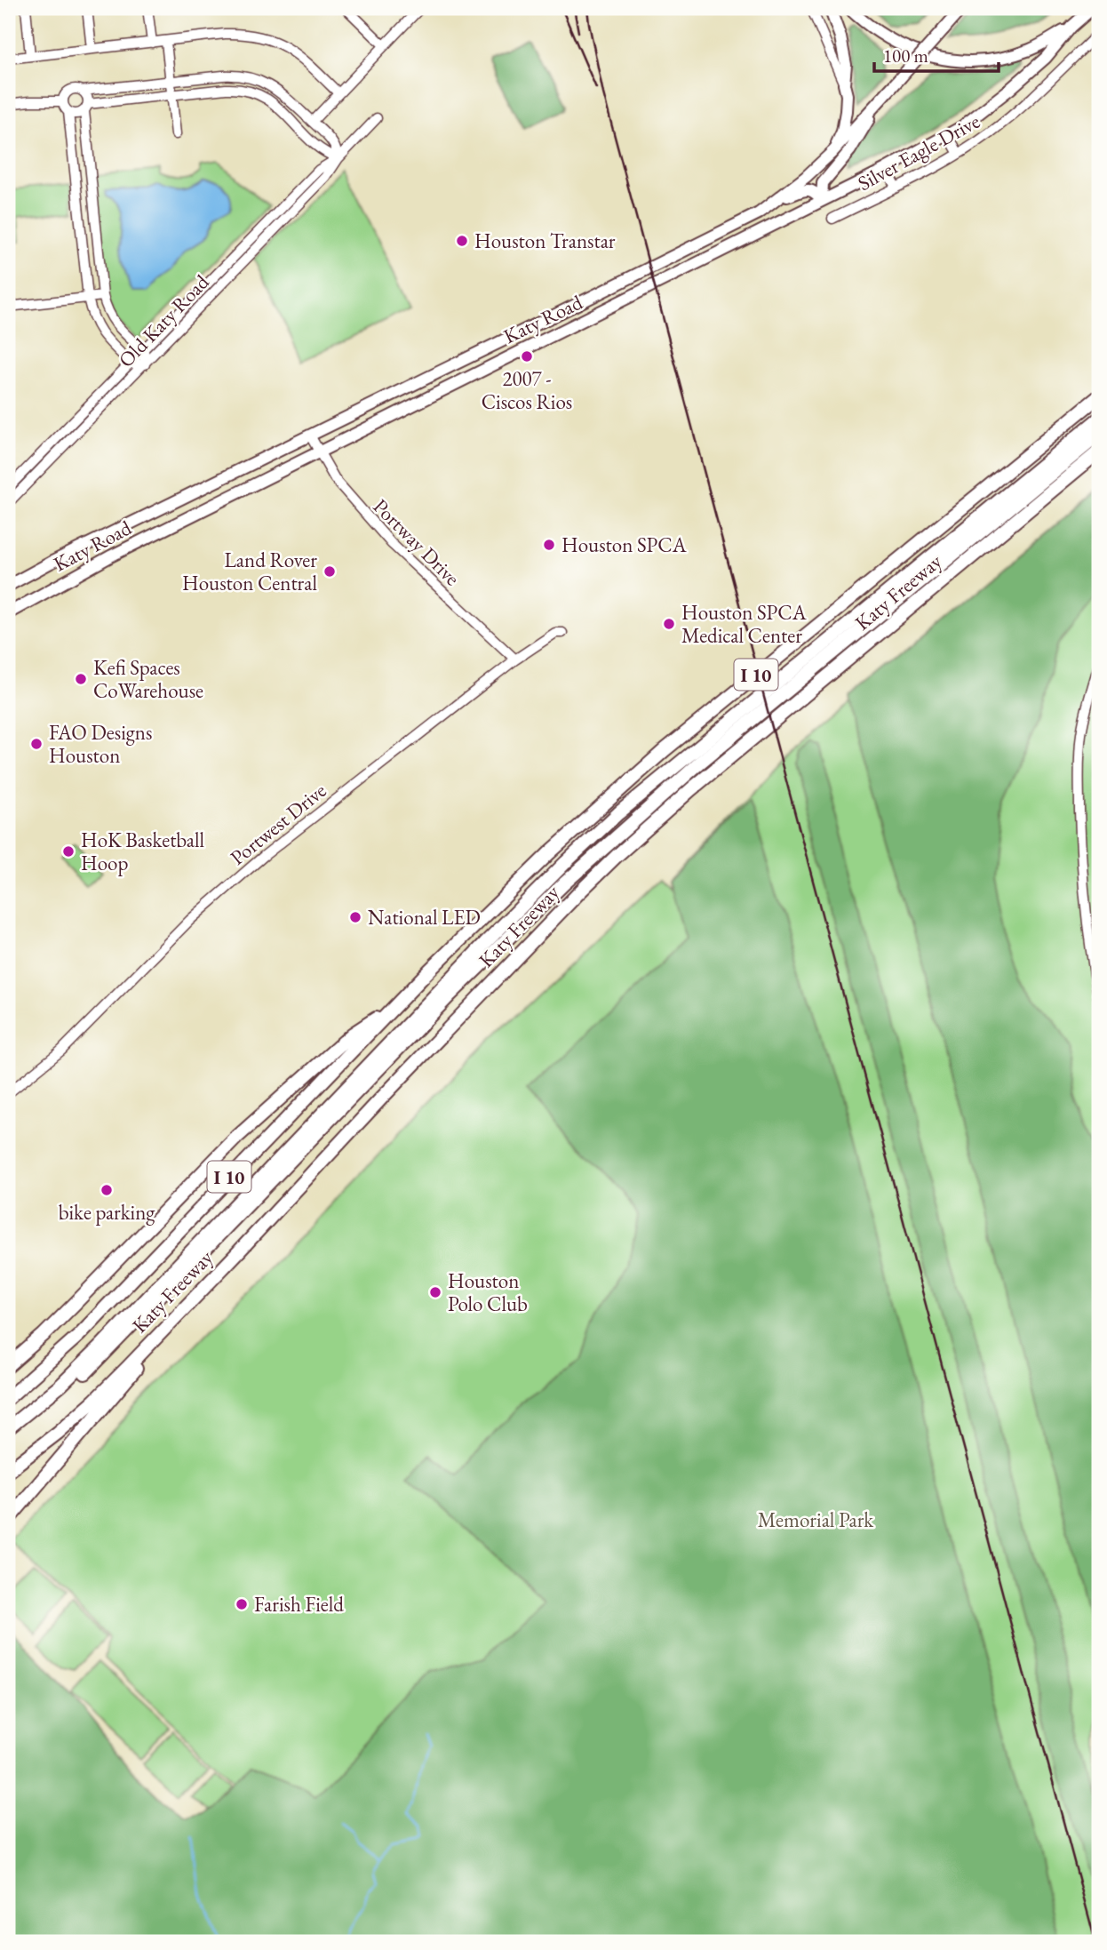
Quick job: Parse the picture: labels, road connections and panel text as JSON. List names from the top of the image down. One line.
{"streets":{"highway":["Katy Freeway","I 10"],"main road":["Katy Road"],"street":["Silver Eagle Drive","Old Katy Road","Portway Drive","Portwest Drive"]},"crossings":[["Katy Road","Portway Drive"],["Portway Drive","Portwest Drive"]],"parks":["Memorial Park"],"places":["Houston Transtar","2007 - Ciscos Rios","Houston SPCA","Land Rover Houston Central","Houston SPCA Medical Center","Kefi Spaces CoWarehouse","FAO Designs Houston","HoK Basketball Hoop","National LED","bike parking","Houston Polo Club","Farish Field"],"scale_bar":"100 m"}
